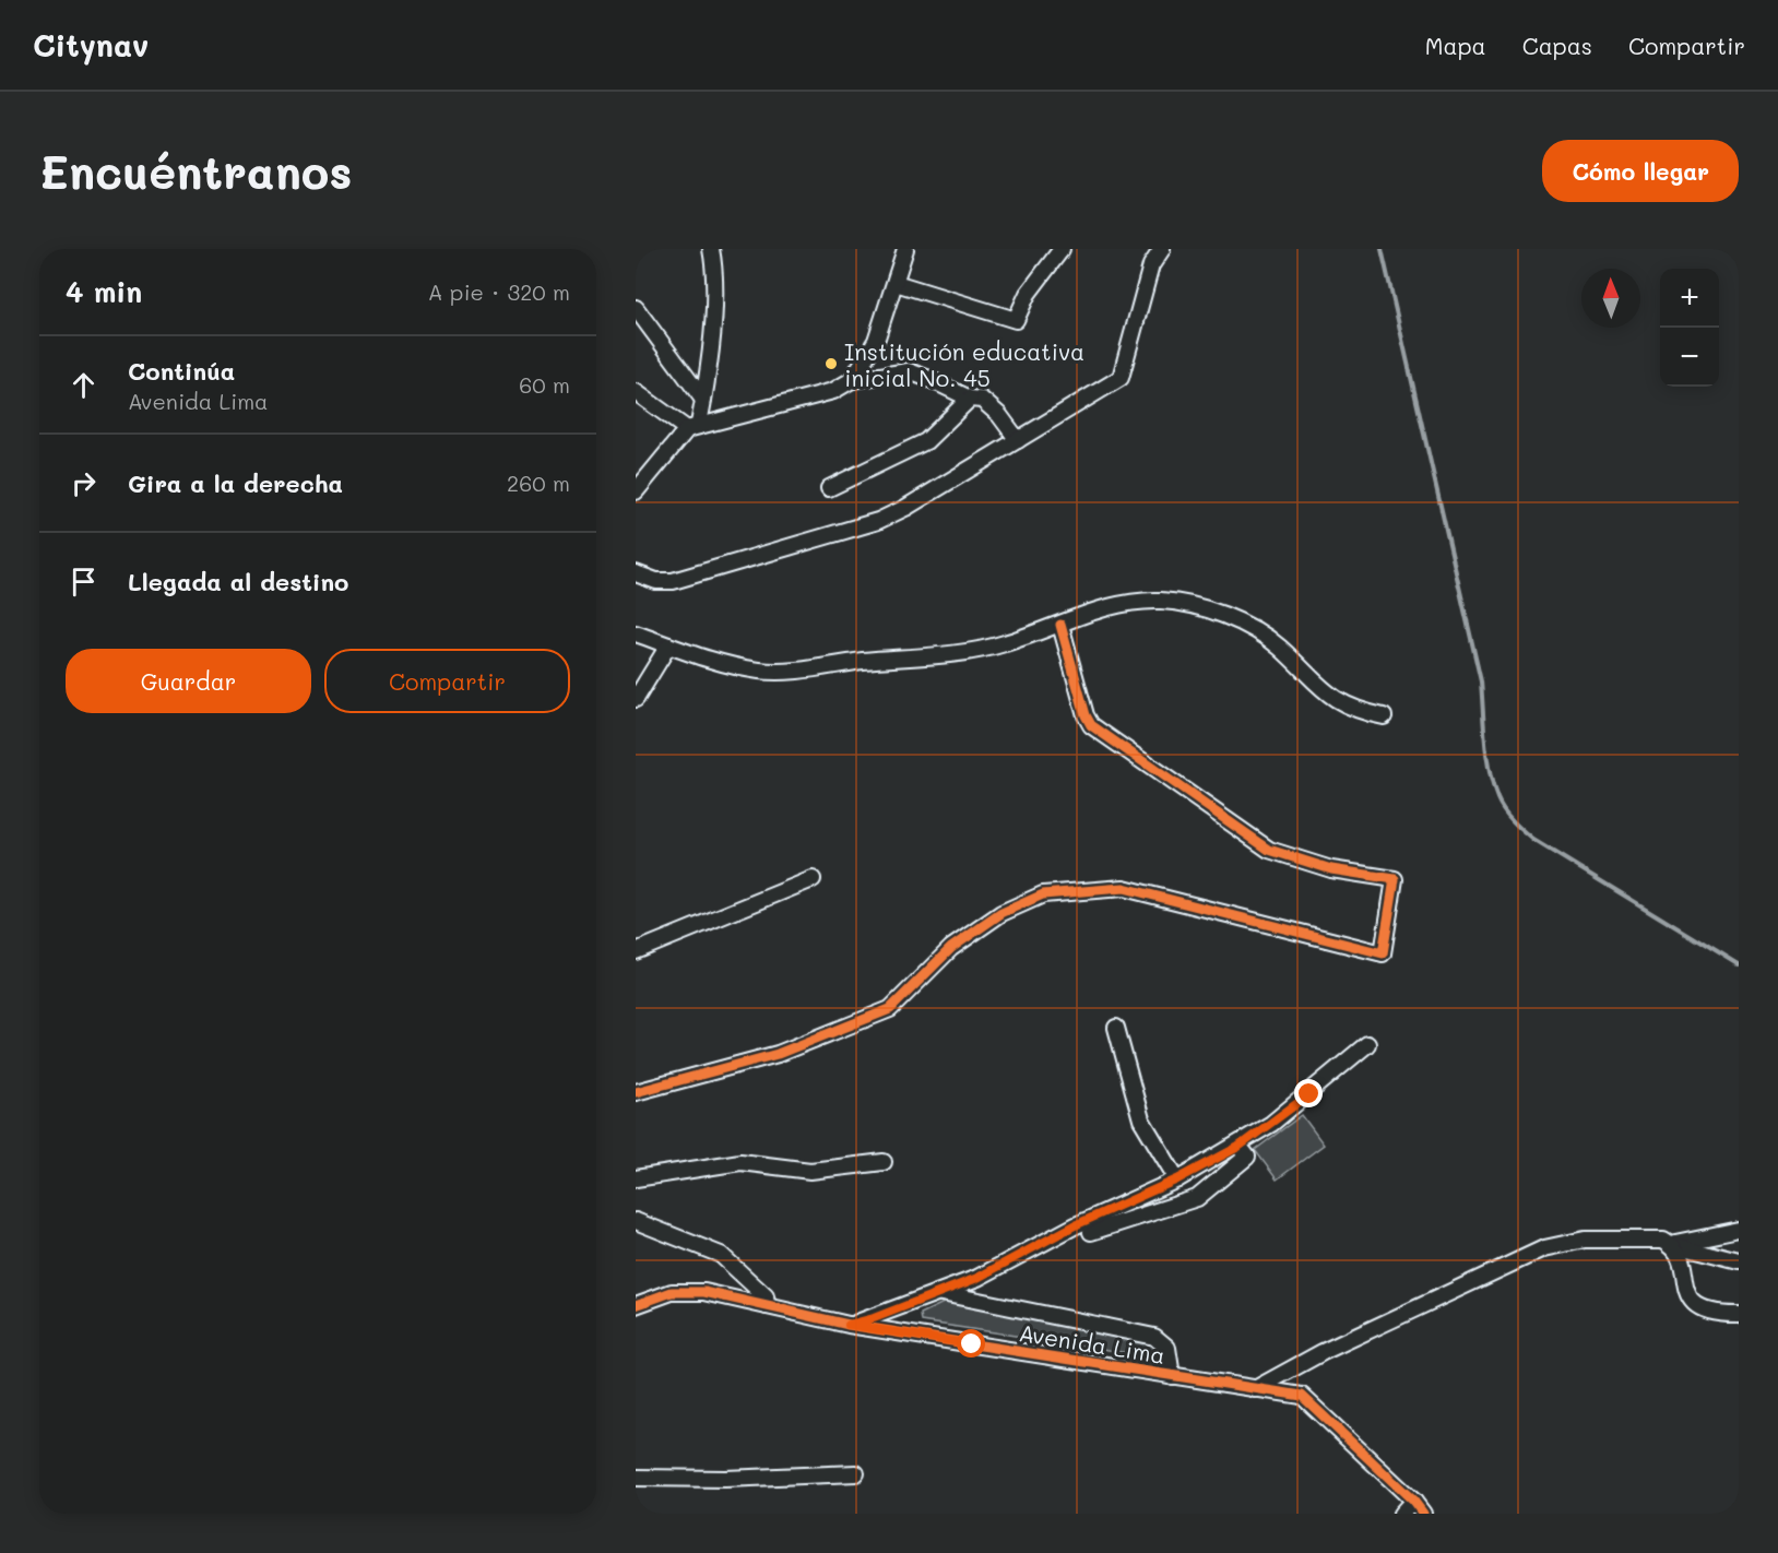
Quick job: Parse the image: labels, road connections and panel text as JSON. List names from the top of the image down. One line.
{"streets":{"street":["Avenida Lima"]},"places":["Institución educativa inicial No. 45"],"north":"top","page":{"header":"Citynav","nav":["Mapa","Capas","Compartir"],"buttons":["Cómo llegar",["Guardar","Compartir"]],"title":"Encuéntranos","heading":["4 min","A pie · 320 m"],"map_buttons":["+","−"],"list":[["Continúa","Avenida Lima","60 m"],["Gira a la derecha","260 m"],"Llegada al destino"]}}
